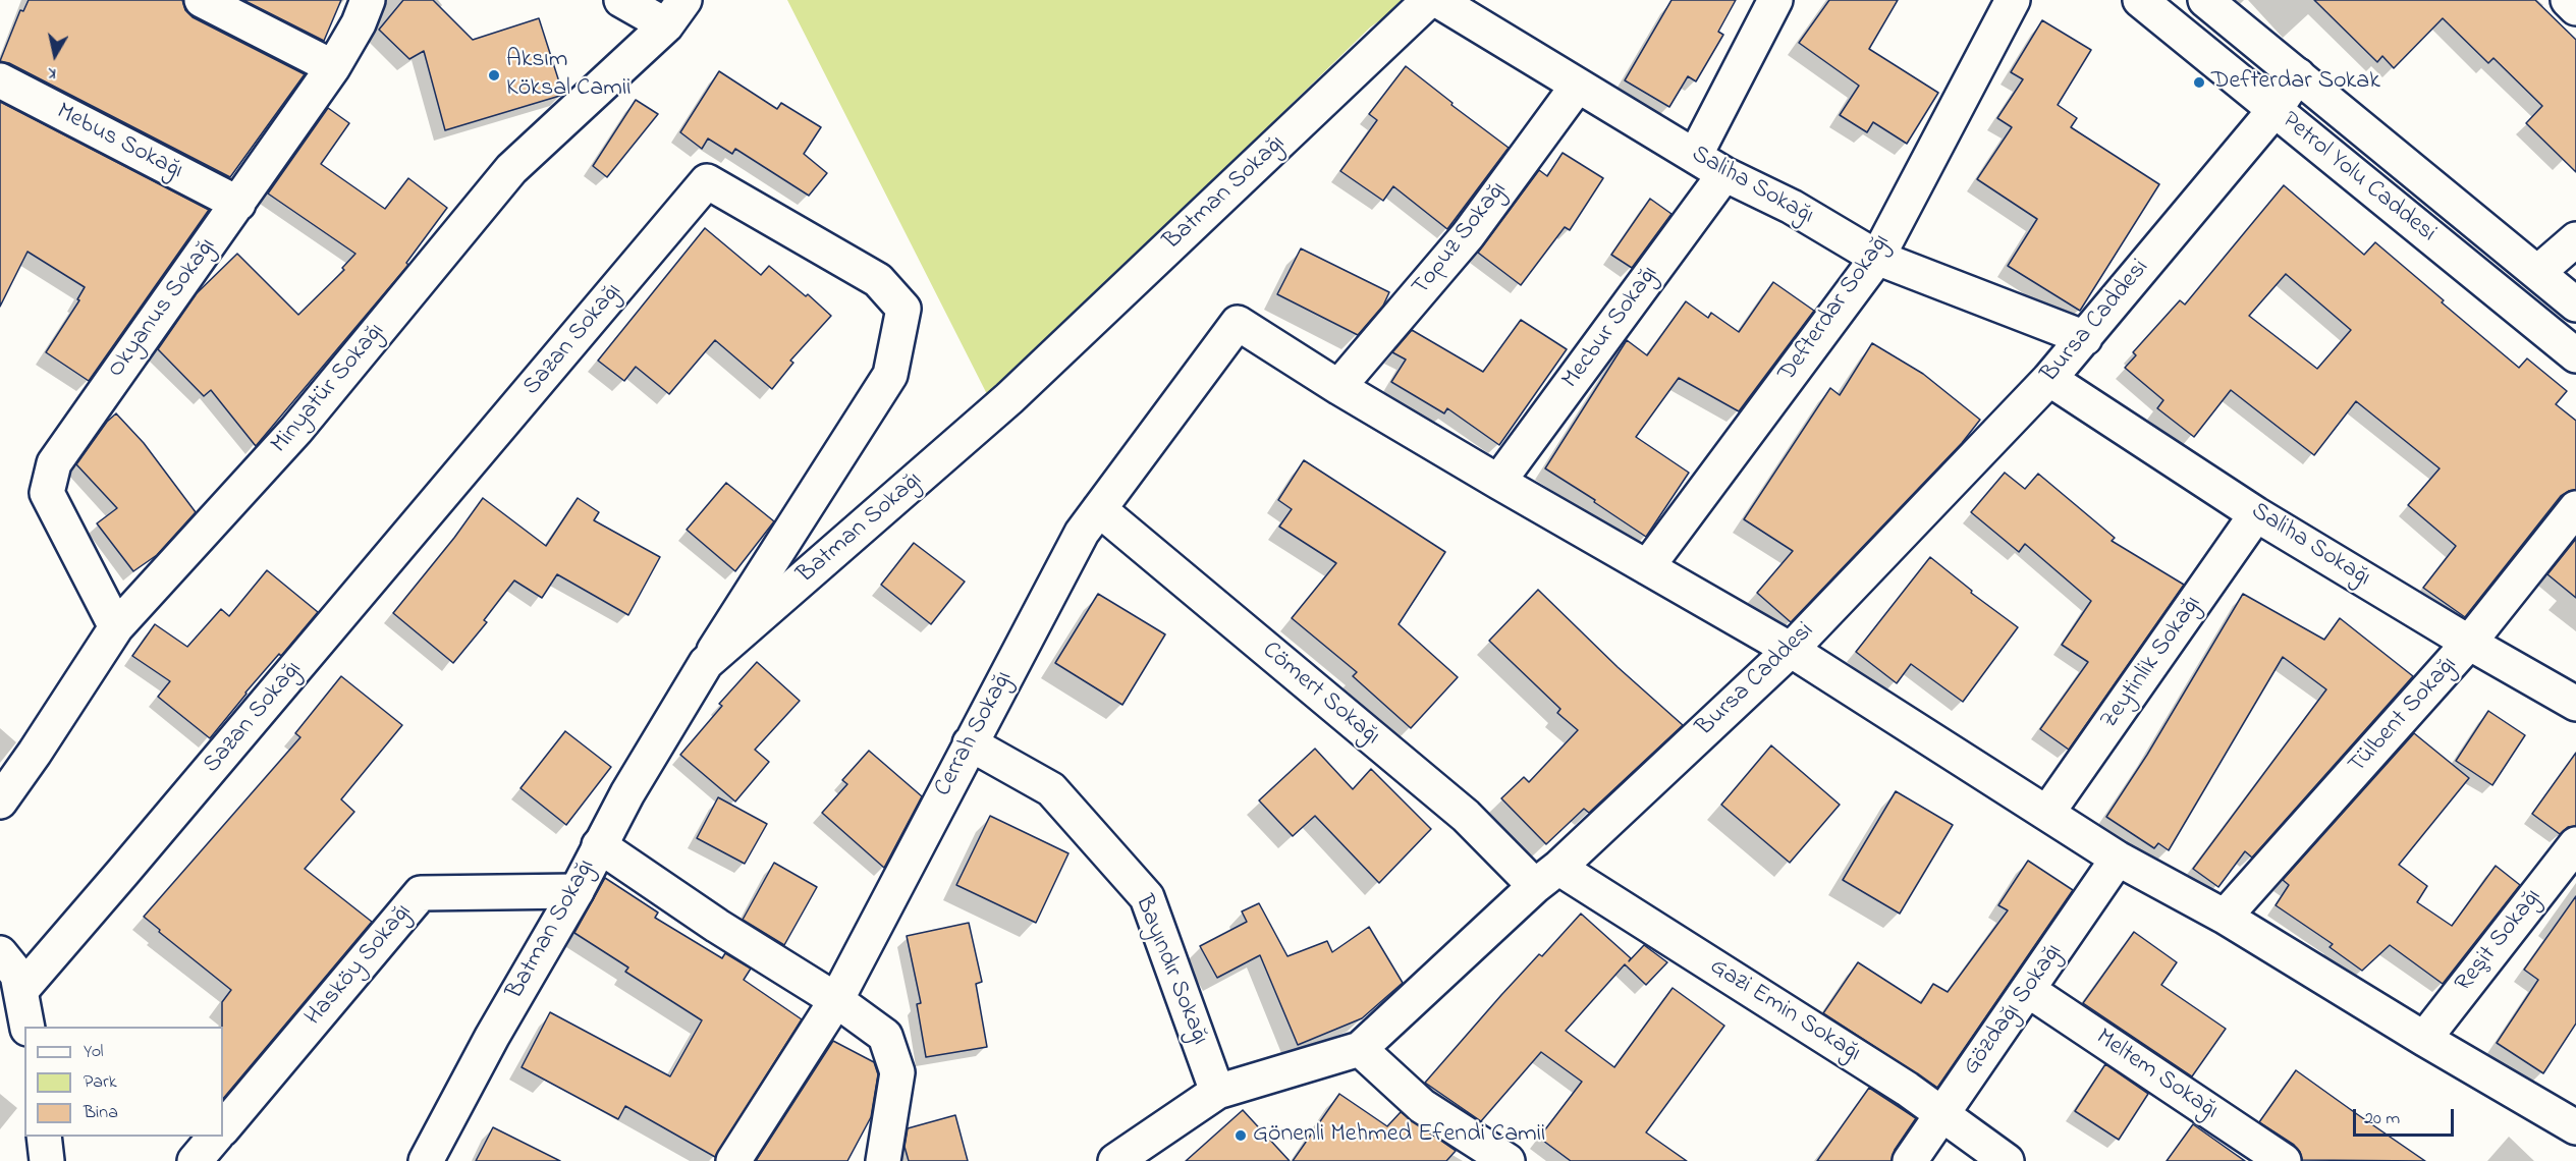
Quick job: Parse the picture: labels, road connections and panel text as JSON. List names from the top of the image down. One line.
{"streets":{"street":["Mebus Sokağı","Petrol Yolu Caddesi","Saliha Sokağı","Batman Sokağı","Topuz Sokağı","Okyanus Sokağı","Defterdar Sokağı","Bursa Caddesi","Mecbur Sokağı","Sazan Sokağı","Minyatür Sokağı","Zeytinlik Sokağı","Cömert Sokağı","Tülbent Sokağı","Cerrah Sokağı","Reşit Sokağı","Hasköy Sokağı","Bayındır Sokağı","Gözdağı Sokağı","Gazi Emin Sokağı","Meltem Sokağı"]},"crossings":[["Mebus Sokağı","Okyanus Sokağı"],["Petrol Yolu Caddesi","Bursa Caddesi"],["Saliha Sokağı","Topuz Sokağı"],["Saliha Sokağı","Defterdar Sokağı"],["Saliha Sokağı","Bursa Caddesi"],["Saliha Sokağı","Mecbur Sokağı"],["Saliha Sokağı","Zeytinlik Sokağı"],["Saliha Sokağı","Tülbent Sokağı"],["Batman Sokağı","Sazan Sokağı"],["Batman Sokağı","Hasköy Sokağı"],["Topuz Sokağı","Cerrah Sokağı"],["Okyanus Sokağı","Minyatür Sokağı"],["Bursa Caddesi","Cömert Sokağı"],["Bursa Caddesi","Bayındır Sokağı"],["Bursa Caddesi","Gazi Emin Sokağı"],["Cömert Sokağı","Cerrah Sokağı"],["Cömert Sokağı","Gazi Emin Sokağı"],["Cerrah Sokağı","Bayındır Sokağı"],["Gözdağı Sokağı","Gazi Emin Sokağı"],["Gözdağı Sokağı","Meltem Sokağı"]],"places":["Aksım Köksal Camii","Defterdar Sokak","Gönenli Mehmed Efendi Camii"],"legend":["Yol","Park","Bina"],"scale_bar":"20 m","north":"bottom"}
